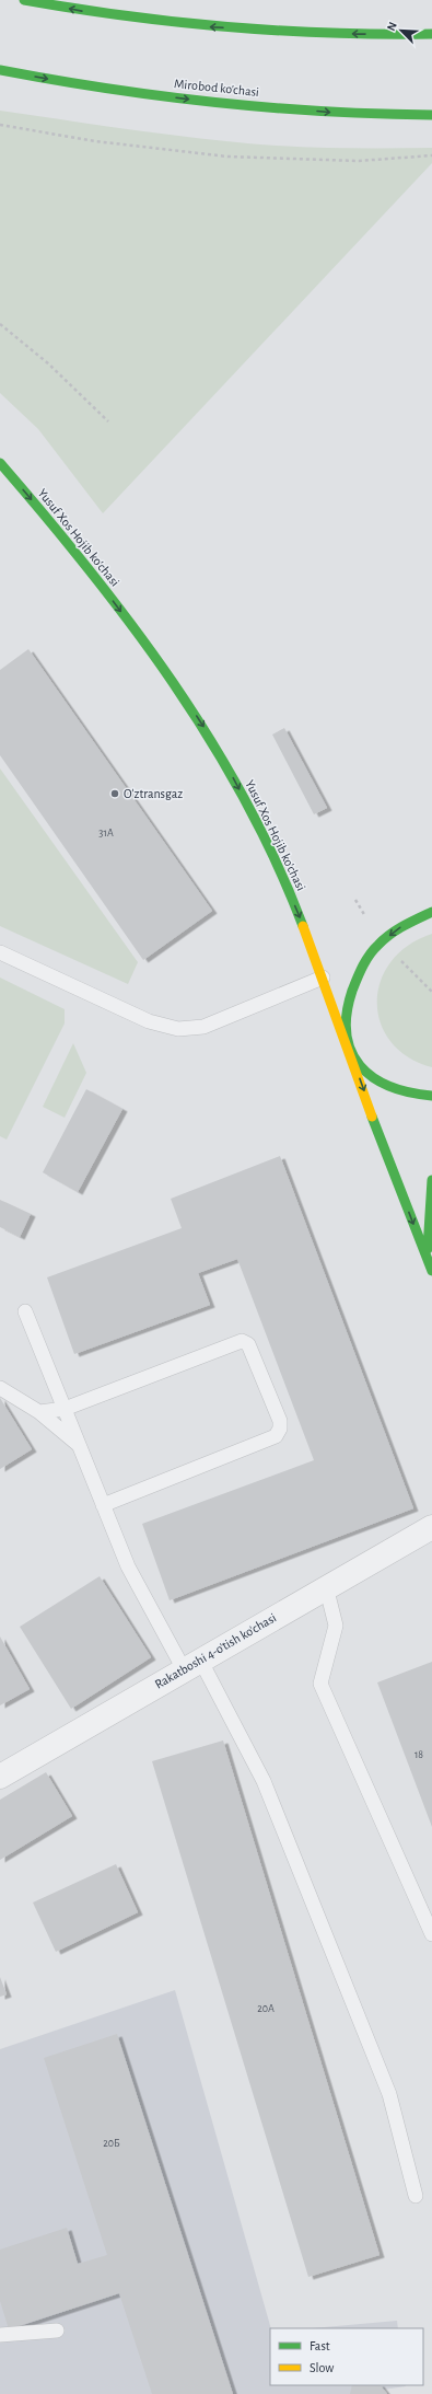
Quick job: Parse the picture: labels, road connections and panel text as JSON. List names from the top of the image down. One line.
{"streets":{"main road":["Mirobod ko'chasi","Yusuf Xos Hojib ko'chasi"],"street":["Rakatboshi 4-o'tish ko'chasi"]},"one_way":["Yusuf Xos Hojib ko'chasi"],"places":["O'ztransgaz"],"house_numbers":["31A","18","20А","20Б"],"legend":["Fast","Slow"],"north":"top left"}
